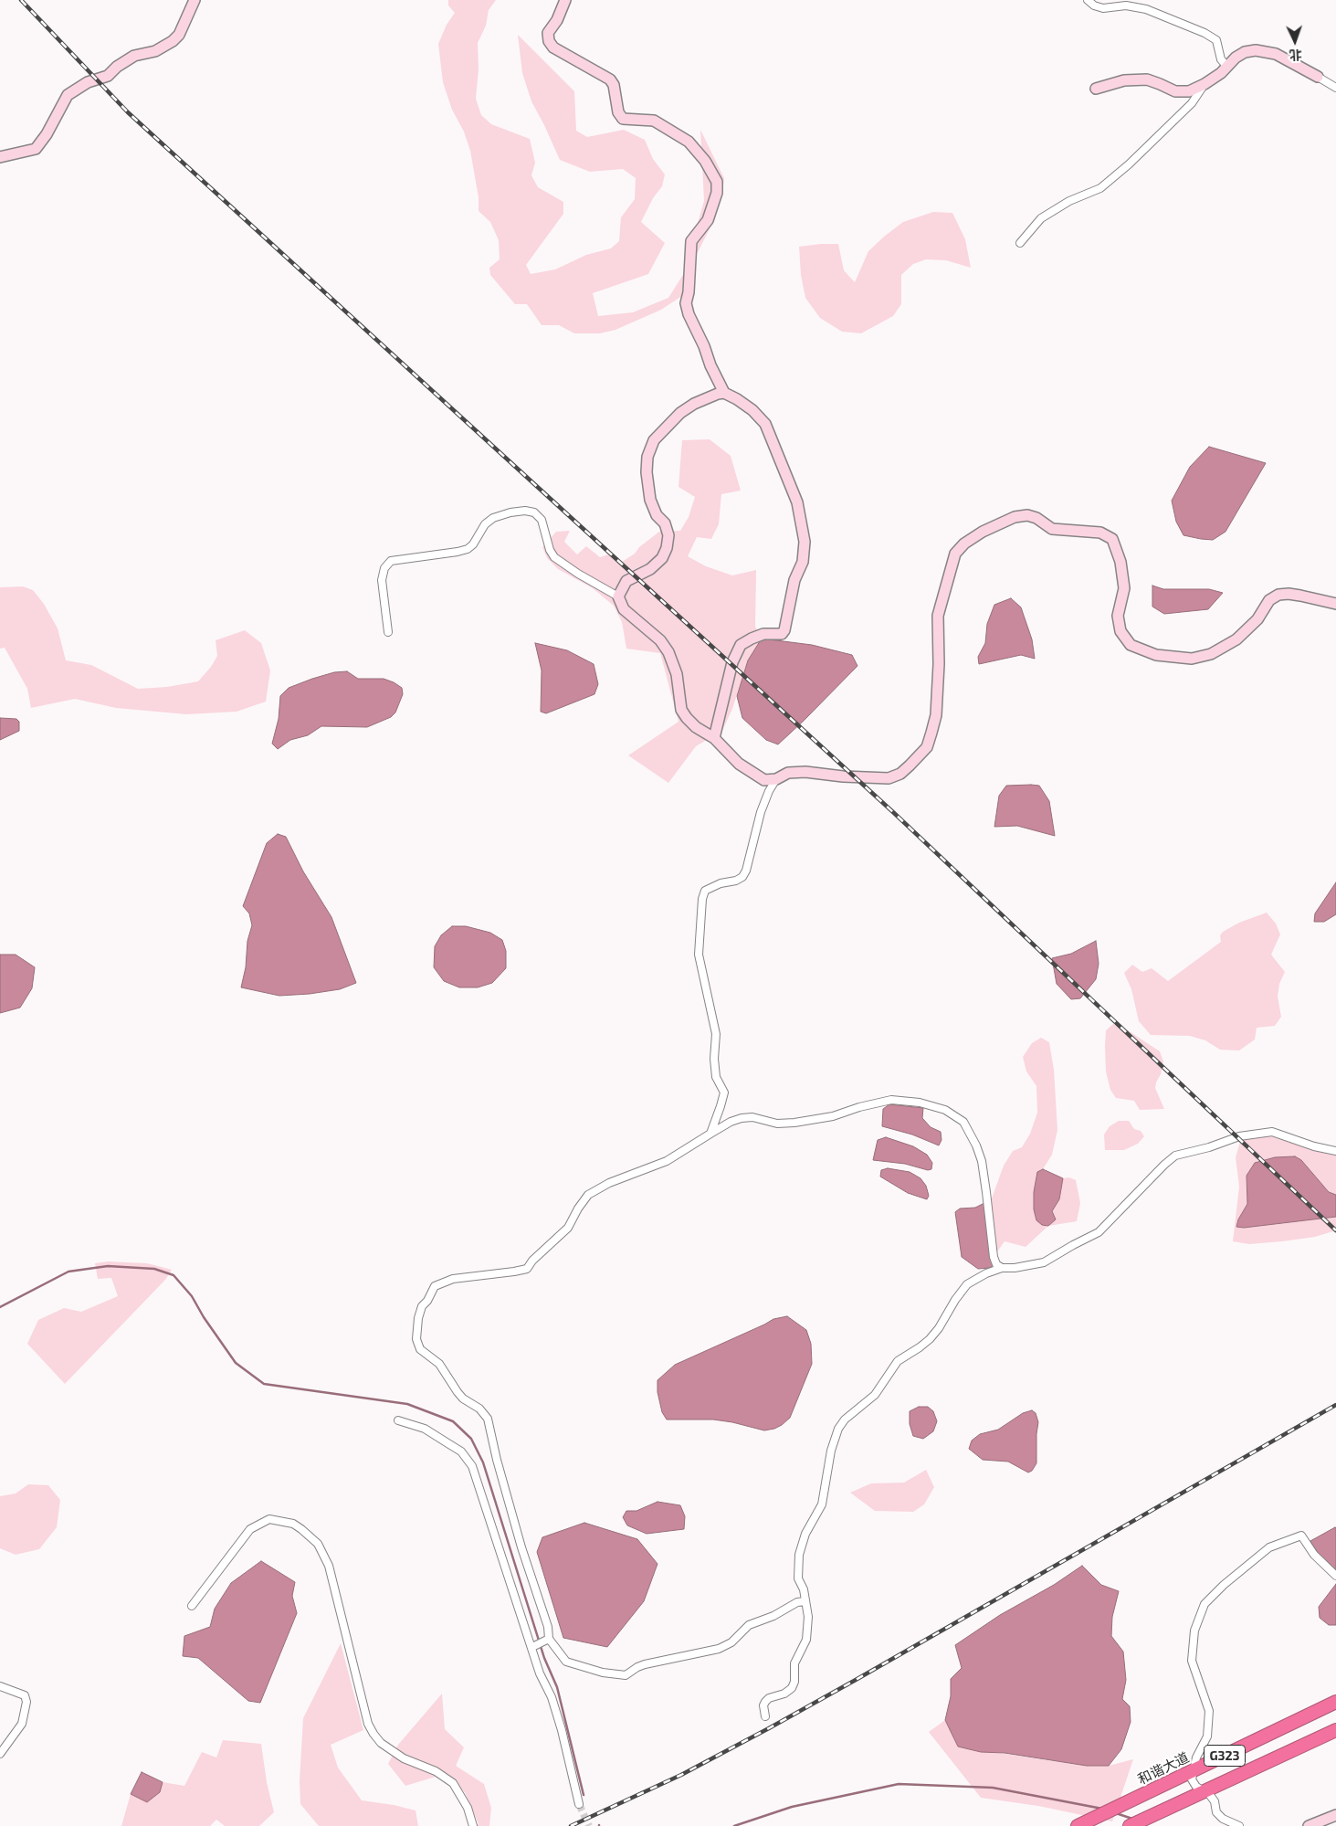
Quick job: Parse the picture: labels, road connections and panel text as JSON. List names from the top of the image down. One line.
{"streets":{"highway":["G323","和谐大道"]},"north":"bottom"}
